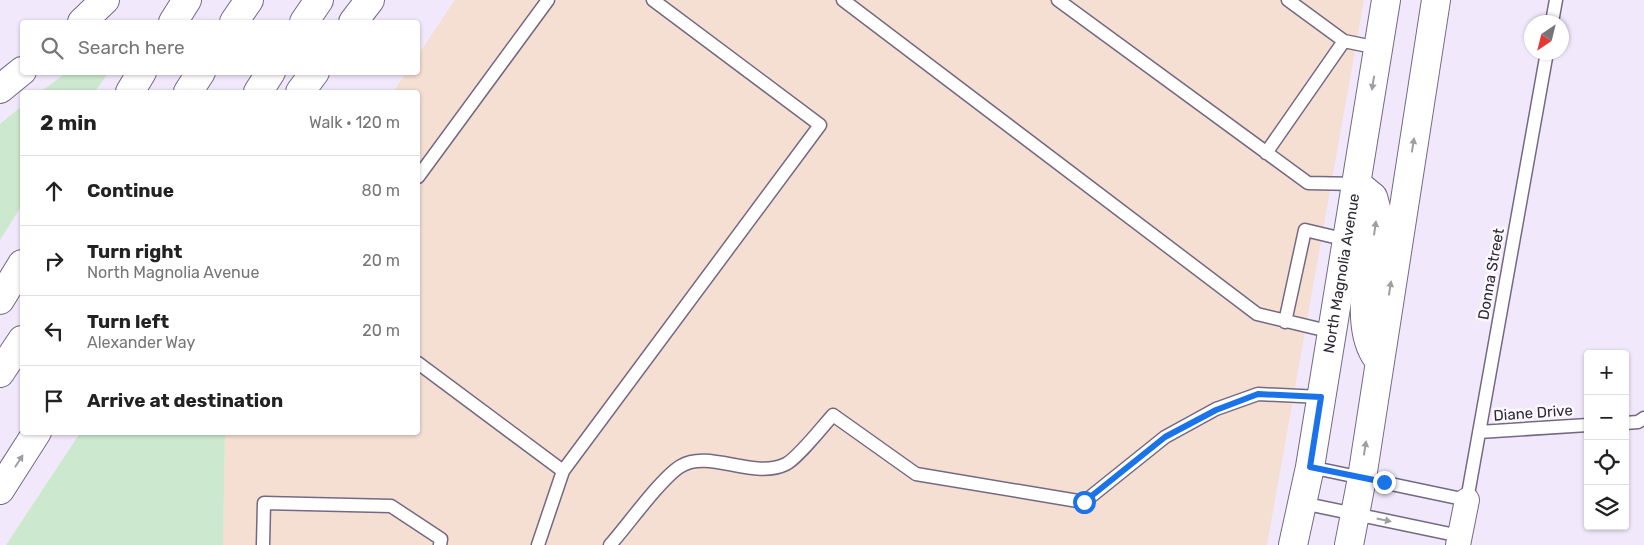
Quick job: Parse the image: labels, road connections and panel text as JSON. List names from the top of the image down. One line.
{"streets":{"main road":["North Magnolia Avenue"],"lane":["Donna Street","Diane Drive"]},"crossings":[["Donna Street","Diane Drive"]],"north":"bottom left","page":{"search":"Search here","heading":["2 min","Walk · 120 m"],"list":[["Continue","80 m"],["Turn right","North Magnolia Avenue","20 m"],["Turn left","Alexander Way","20 m"],"Arrive at destination"],"map_buttons":["+","−"]}}
